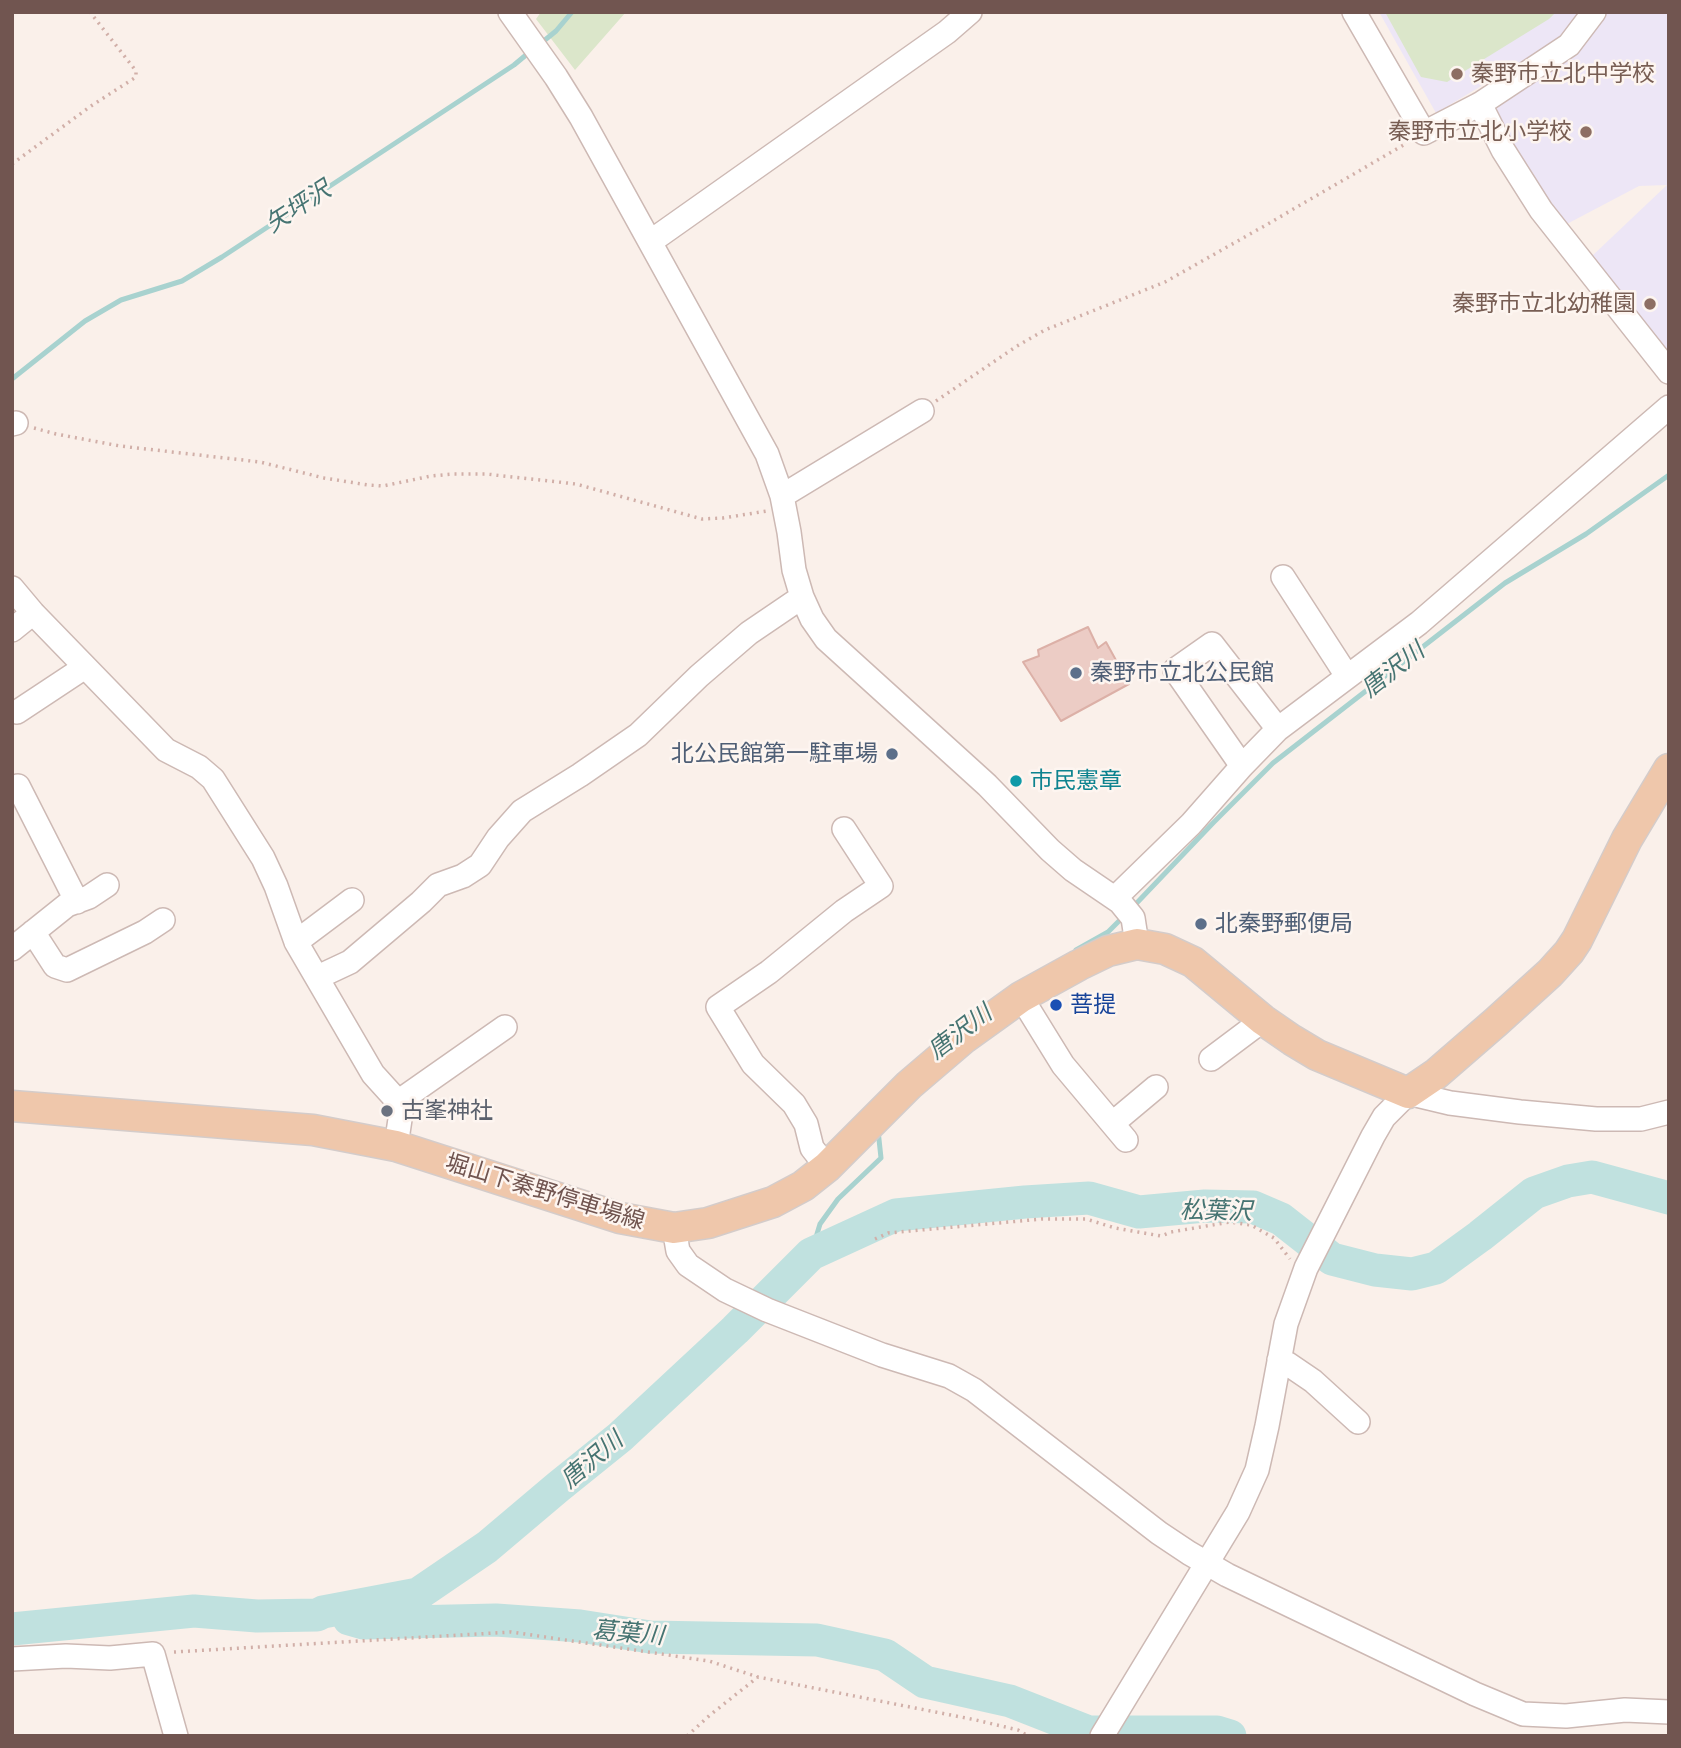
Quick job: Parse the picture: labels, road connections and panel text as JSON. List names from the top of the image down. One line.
{"streets":{"main road":["堀山下秦野停車場線"]},"water":["矢坪沢","唐沢川","松葉沢","葛葉川"],"places":["秦野市立北中学校","秦野市立北小学校","秦野市立北幼稚園","秦野市立北公民館","北公民館第一駐車場","市民憲章","北秦野郵便局","菩提","古峯神社"]}
